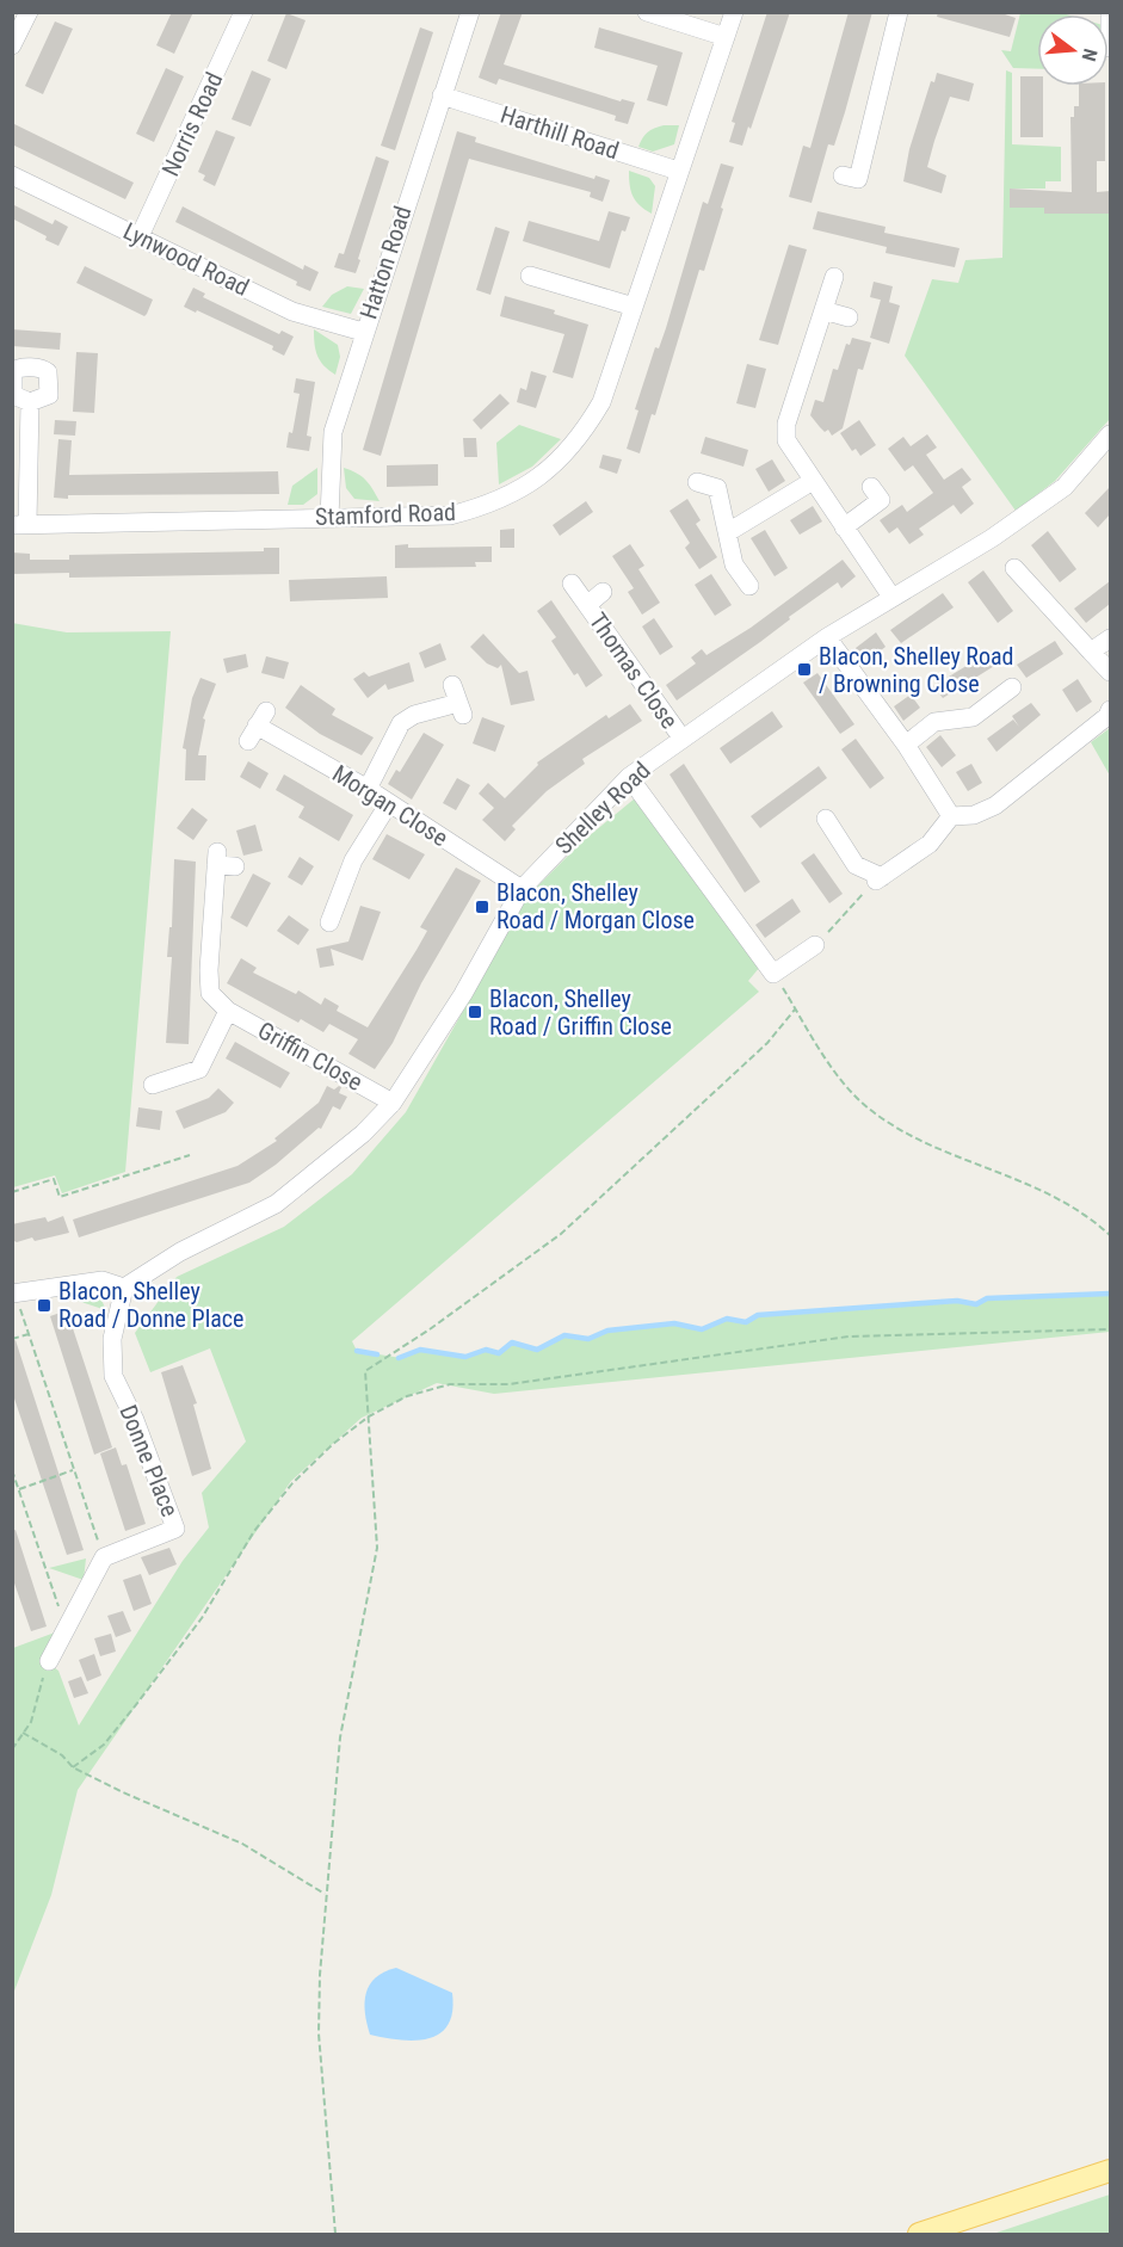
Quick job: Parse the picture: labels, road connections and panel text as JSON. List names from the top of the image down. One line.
{"streets":{"street":["Norris Road","Harthill Road","Lynwood Road","Hatton Road","Stamford Road","Thomas Close","Morgan Close","Shelley Road","Griffin Close","Donne Place"]},"crossings":[["Norris Road","Lynwood Road"],["Harthill Road","Hatton Road"],["Harthill Road","Stamford Road"],["Lynwood Road","Hatton Road"],["Hatton Road","Stamford Road"],["Thomas Close","Shelley Road"],["Morgan Close","Shelley Road"],["Shelley Road","Griffin Close"],["Shelley Road","Donne Place"]],"places":{"transit":["Blacon, Shelley Road / Browning Close","Blacon, Shelley Road / Morgan Close","Blacon, Shelley Road / Griffin Close","Blacon, Shelley Road / Donne Place"]},"north":"right"}
